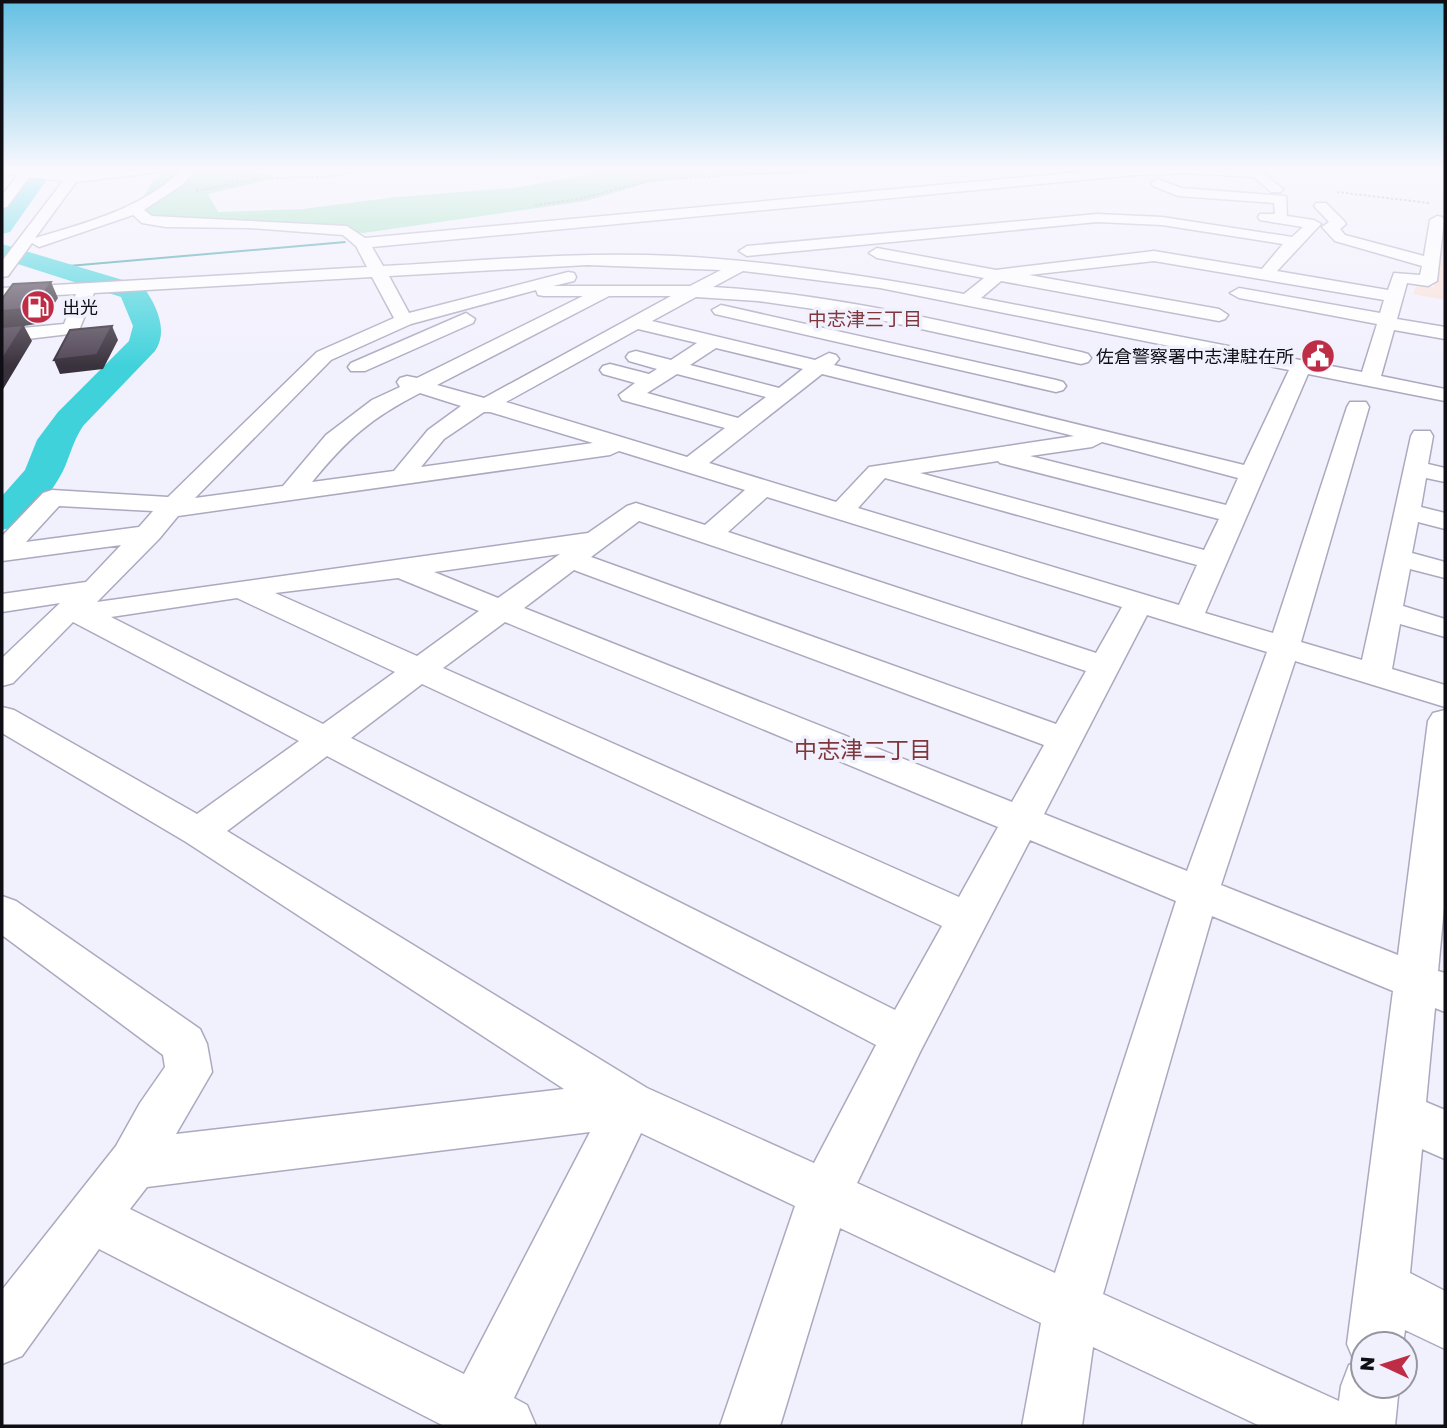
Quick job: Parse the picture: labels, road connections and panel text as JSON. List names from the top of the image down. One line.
{"districts":["中志津三丁目","中志津二丁目"],"places":{"fuel station":["出光"],"public building":["佐倉警察署中志津駐在所"]},"north":"left"}
